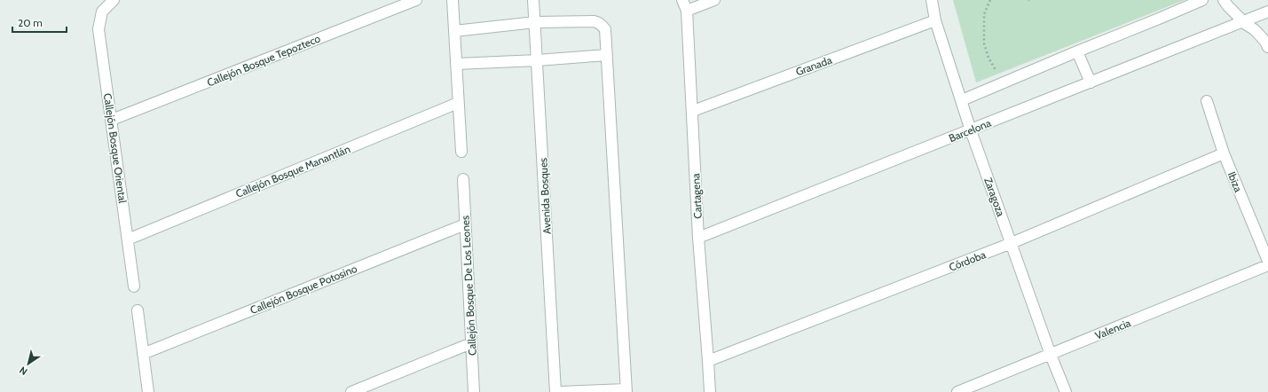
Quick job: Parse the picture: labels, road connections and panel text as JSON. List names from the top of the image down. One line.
{"streets":{"street":["Callejón Bosque Tepozteco","Granada","Barcelona","Callejón Bosque Oriental","Callejón Bosque Manantlán","Ibiza","Avenida Bosques","Cartagena","Zaragoza","Córdoba","Callejón Bosque De Los Leones","Callejón Bosque Potosino","Valencia"]},"crossings":[["Callejón Bosque Tepozteco","Callejón Bosque Oriental"],["Granada","Cartagena"],["Granada","Zaragoza"],["Barcelona","Cartagena"],["Barcelona","Zaragoza"],["Callejón Bosque Oriental","Callejón Bosque Manantlán"],["Ibiza","Córdoba"],["Cartagena","Córdoba"],["Zaragoza","Córdoba"],["Zaragoza","Valencia"],["Callejón Bosque De Los Leones","Callejón Bosque Potosino"]],"scale_bar":"20 m","north":"bottom left"}
